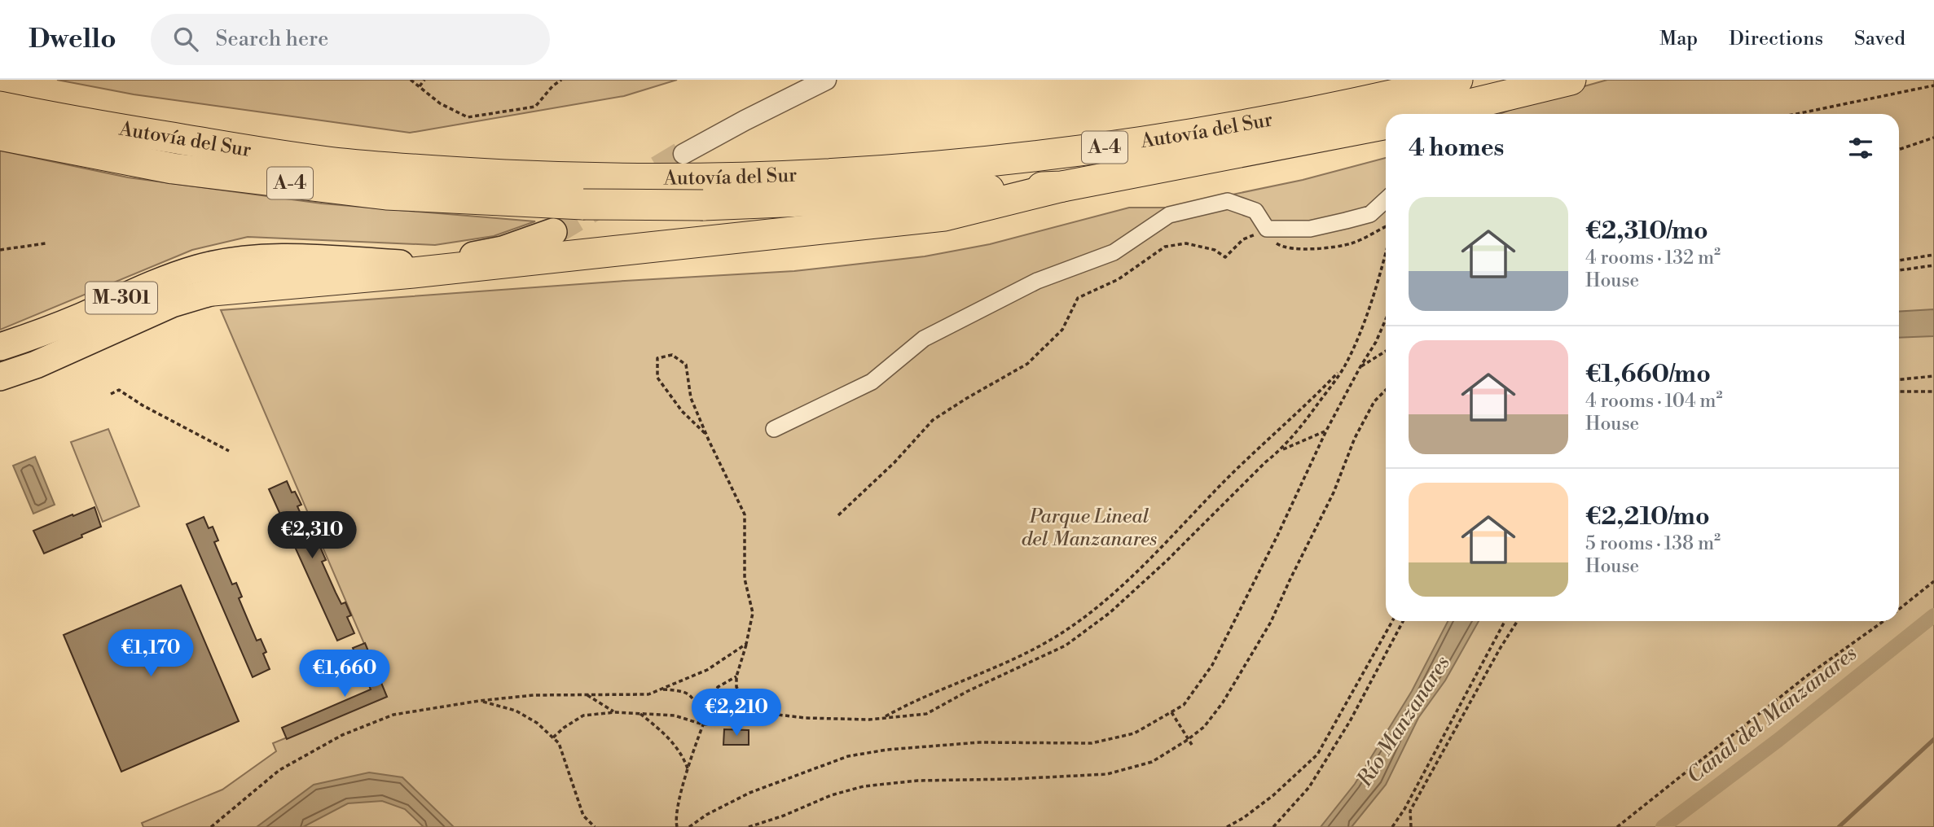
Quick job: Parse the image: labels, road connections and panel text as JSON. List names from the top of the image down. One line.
{"streets":{"highway":["Autovía del Sur","A-4","M-301"]},"water":["Canal del Manzanares","Río Manzanares"],"parks":["Parque Lineal del Manzanares"],"page":{"header":"Dwello","search":"Search here","nav":["Map","Directions","Saved"],"heading":"4 homes","list":[{"name":"€2,310/mo","note":"4 rooms · 132 m² · House"},{"name":"€1,660/mo","note":"4 rooms · 104 m² · House"},{"name":"€2,210/mo","note":"5 rooms · 138 m² · House"}],"price":["€2,310","€1,170","€1,660","€2,210"]}}
